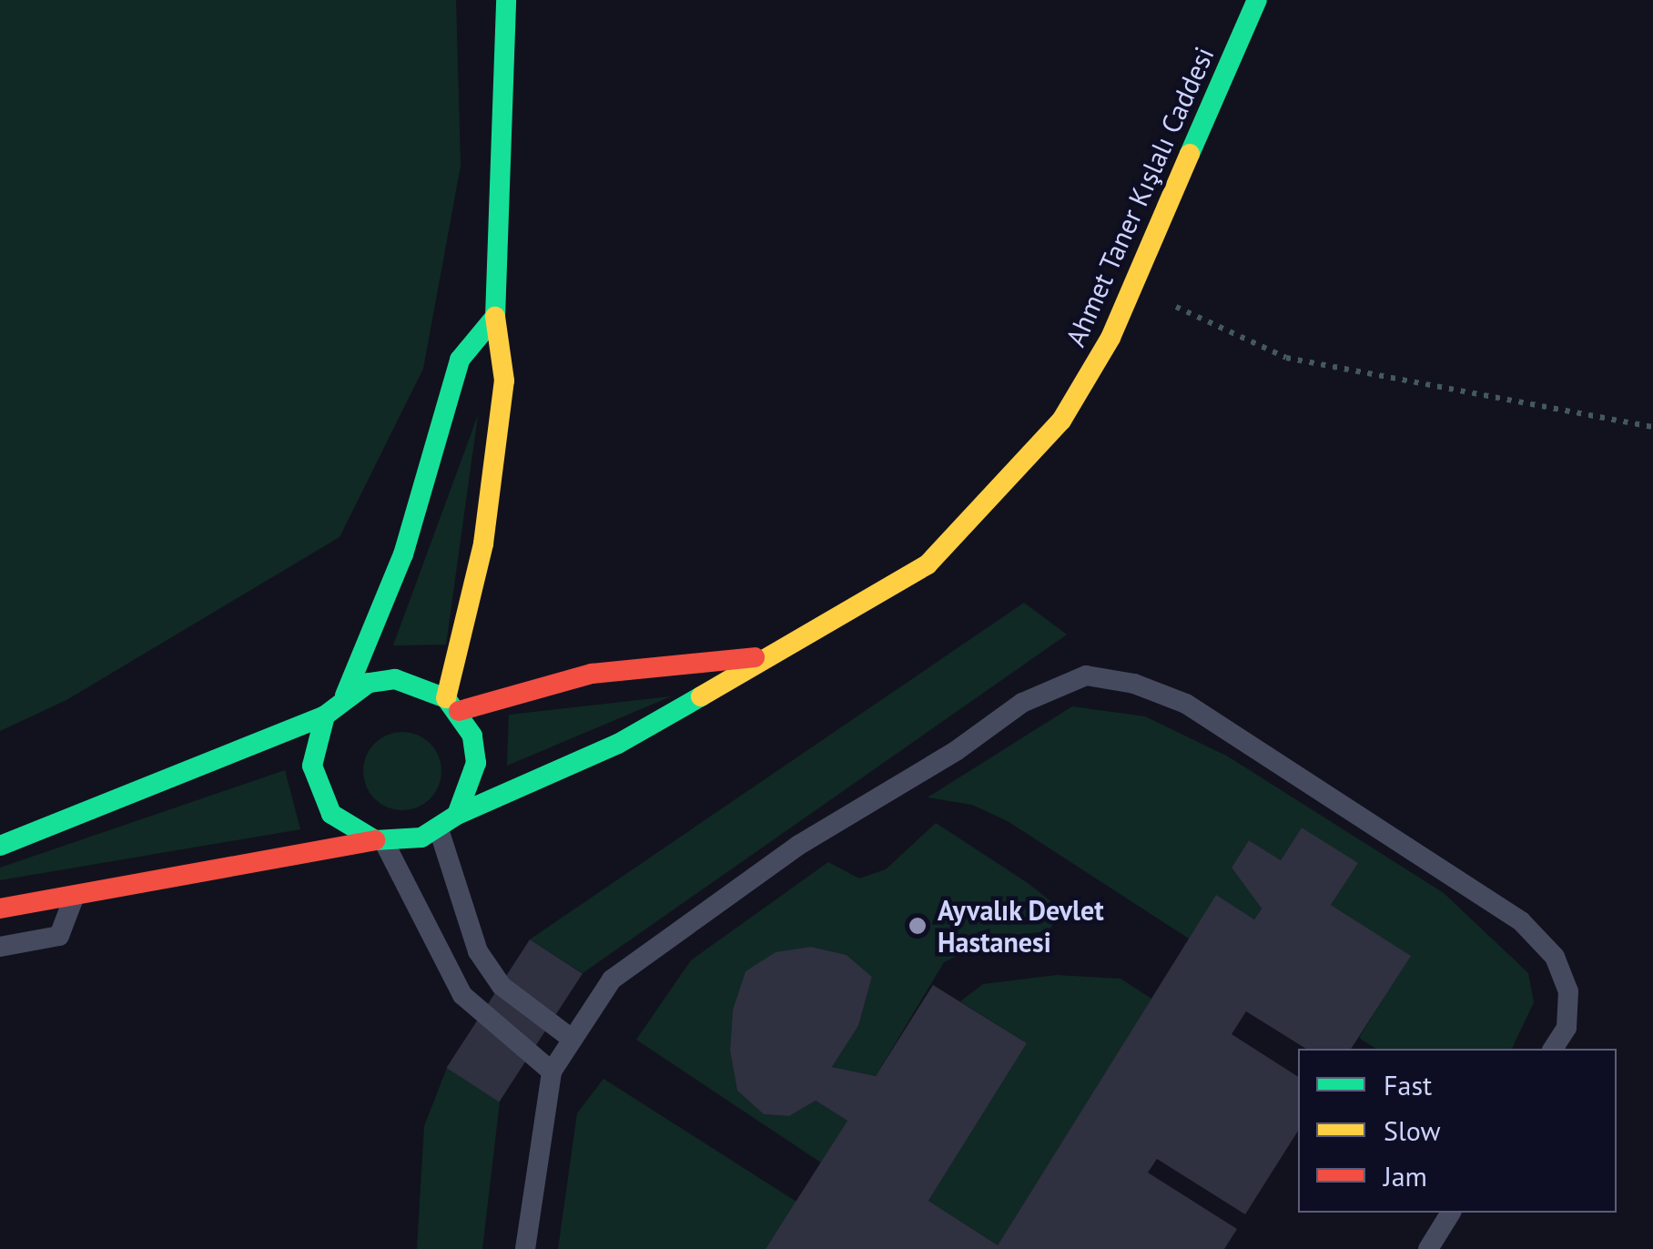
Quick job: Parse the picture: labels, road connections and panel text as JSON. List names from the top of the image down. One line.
{"streets":{"main road":["Ahmet Taner Kışlalı Caddesi"]},"places":["Ayvalık Devlet Hastanesi"],"legend":["Fast","Slow","Jam"]}
